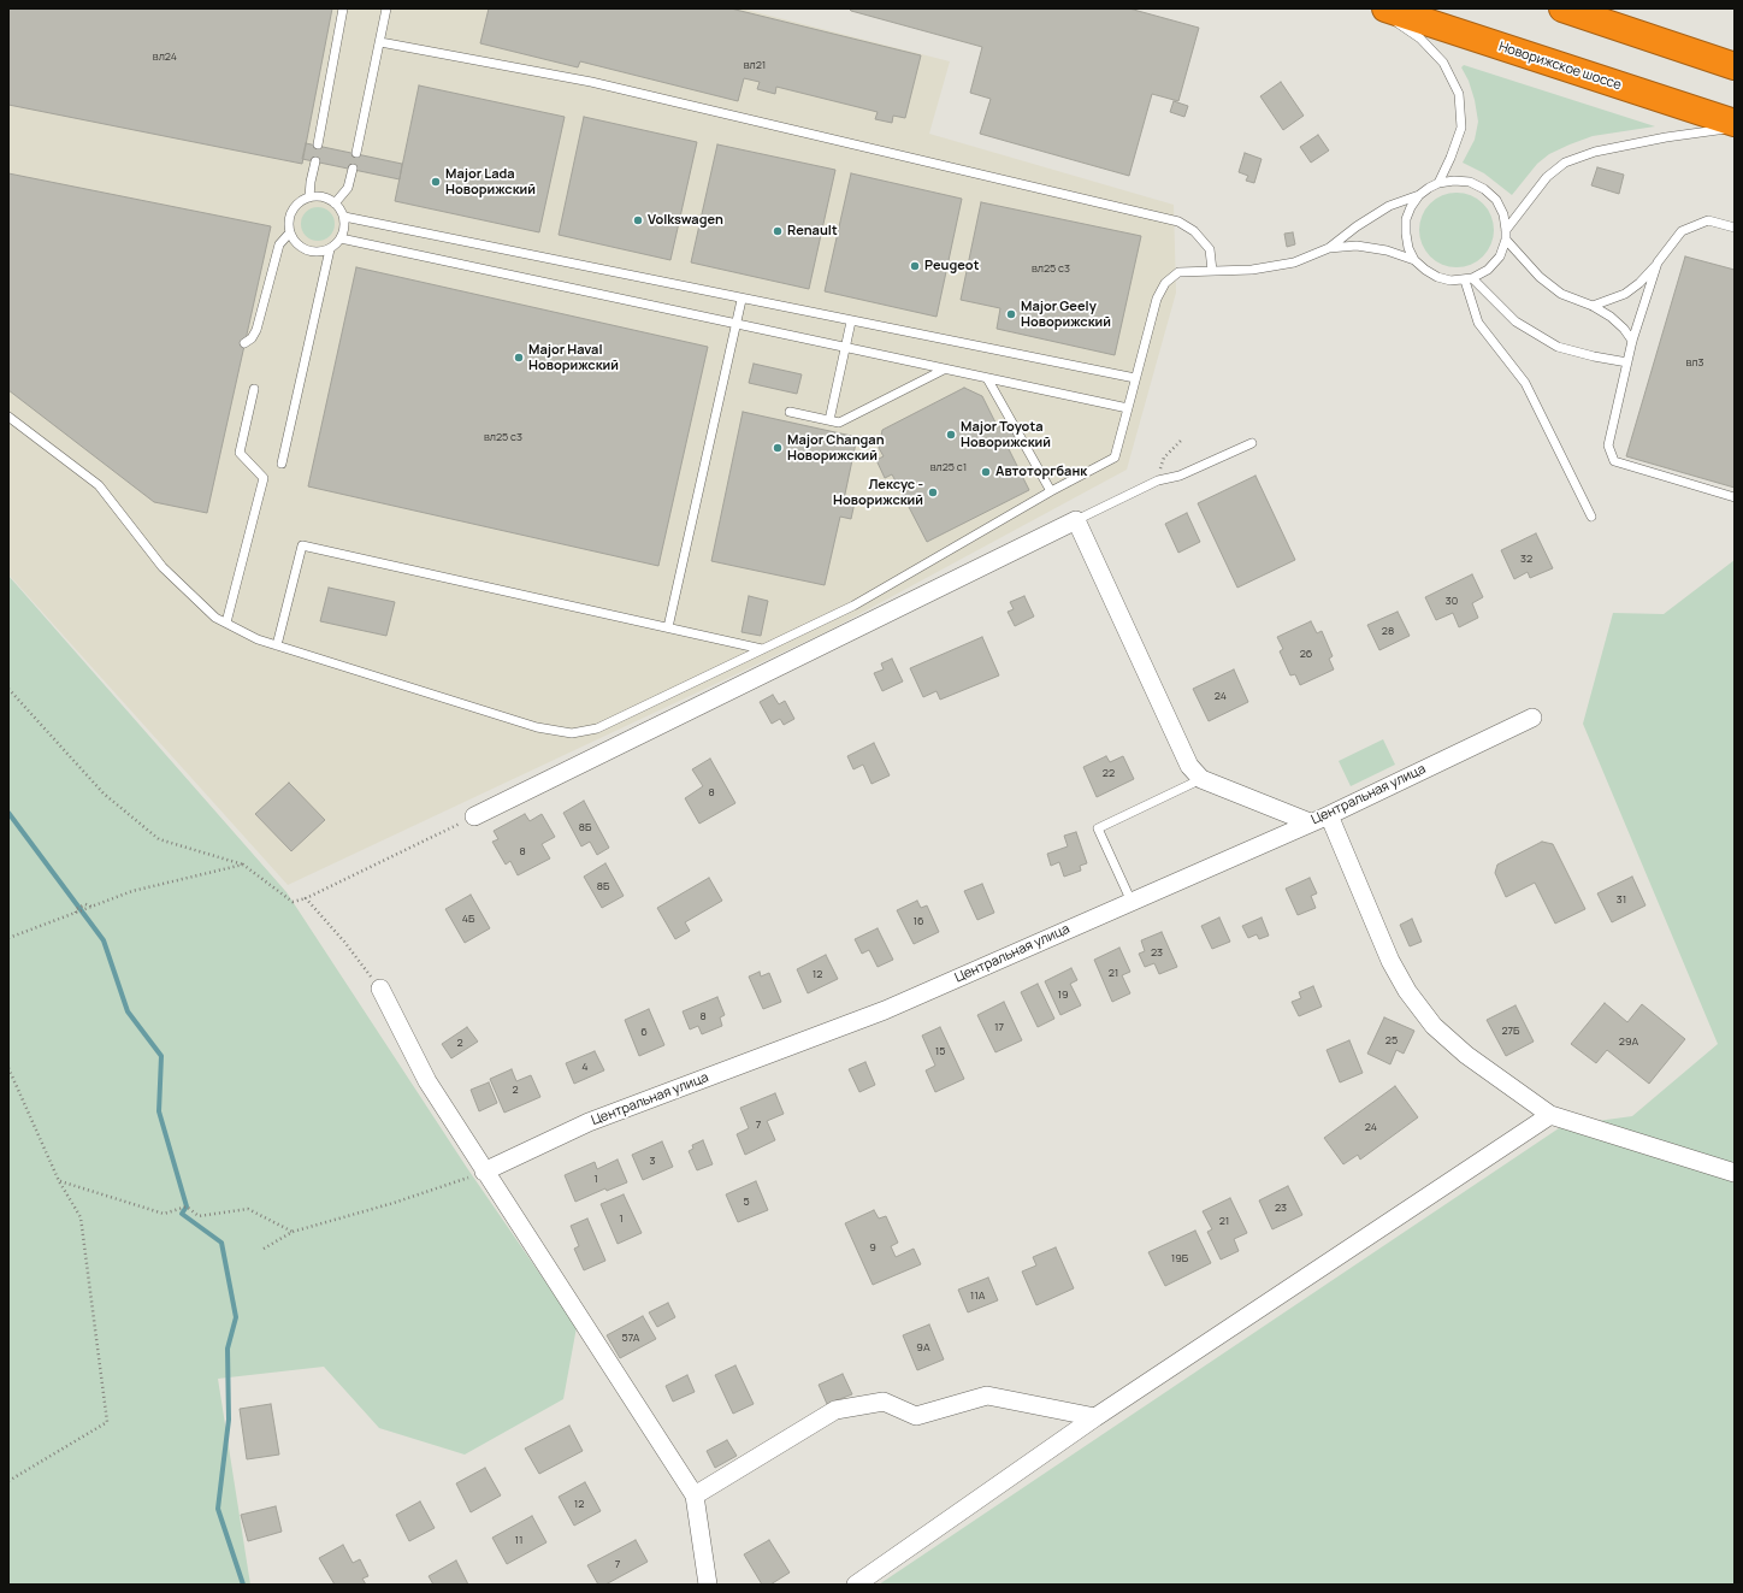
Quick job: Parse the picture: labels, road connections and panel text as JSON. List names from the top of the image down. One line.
{"streets":{"highway":["Новорижское шоссе"],"street":["Центральная улица"]},"places":["Major Lada Новорижский","Volkswagen","Renault","Peugeot","Major Geely Новорижский","Major Haval Новорижский","Major Toyota Новорижский","Major Changan Новорижский","Автоторгбанк","Лексус - Новорижский"],"house_numbers":["вл24","вл21","вл25 с3","вл3","вл25 с3","вл25 с1","32","30","28","26","24","22","8","8Б","8","8Б","31","4Б","16","23","21","12","19","8","17","27Б","6","25","29А","2","15","4","2","7","24","3","1","5","23","1","21","9","19Б","11А","57А","9А","12","11","7"]}
